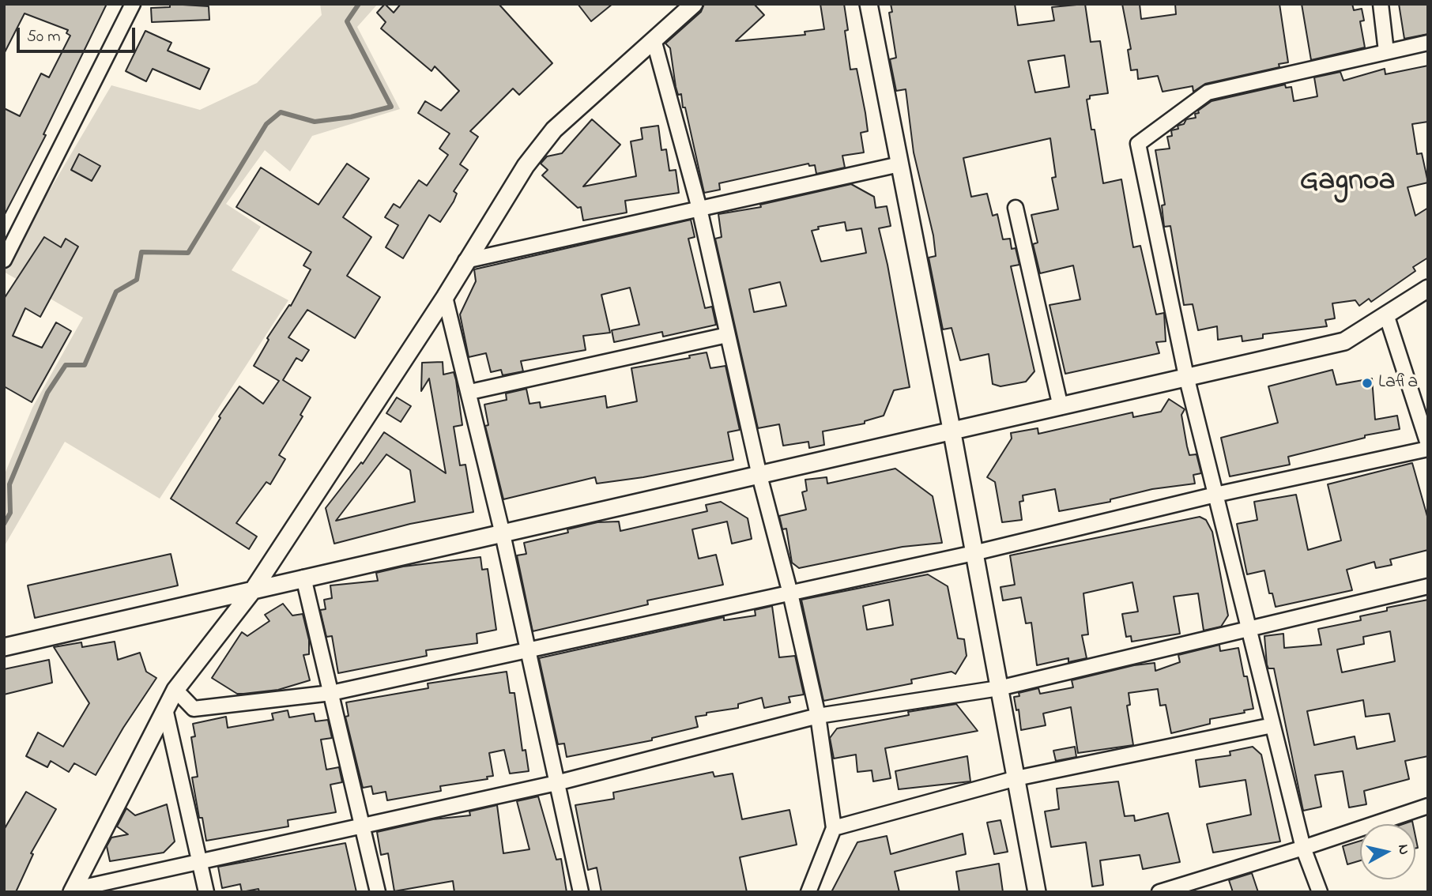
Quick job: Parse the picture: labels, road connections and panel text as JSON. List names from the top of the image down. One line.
{"districts":["Gagnoa"],"places":["Lafia"],"scale_bar":"50 m","north":"right"}
